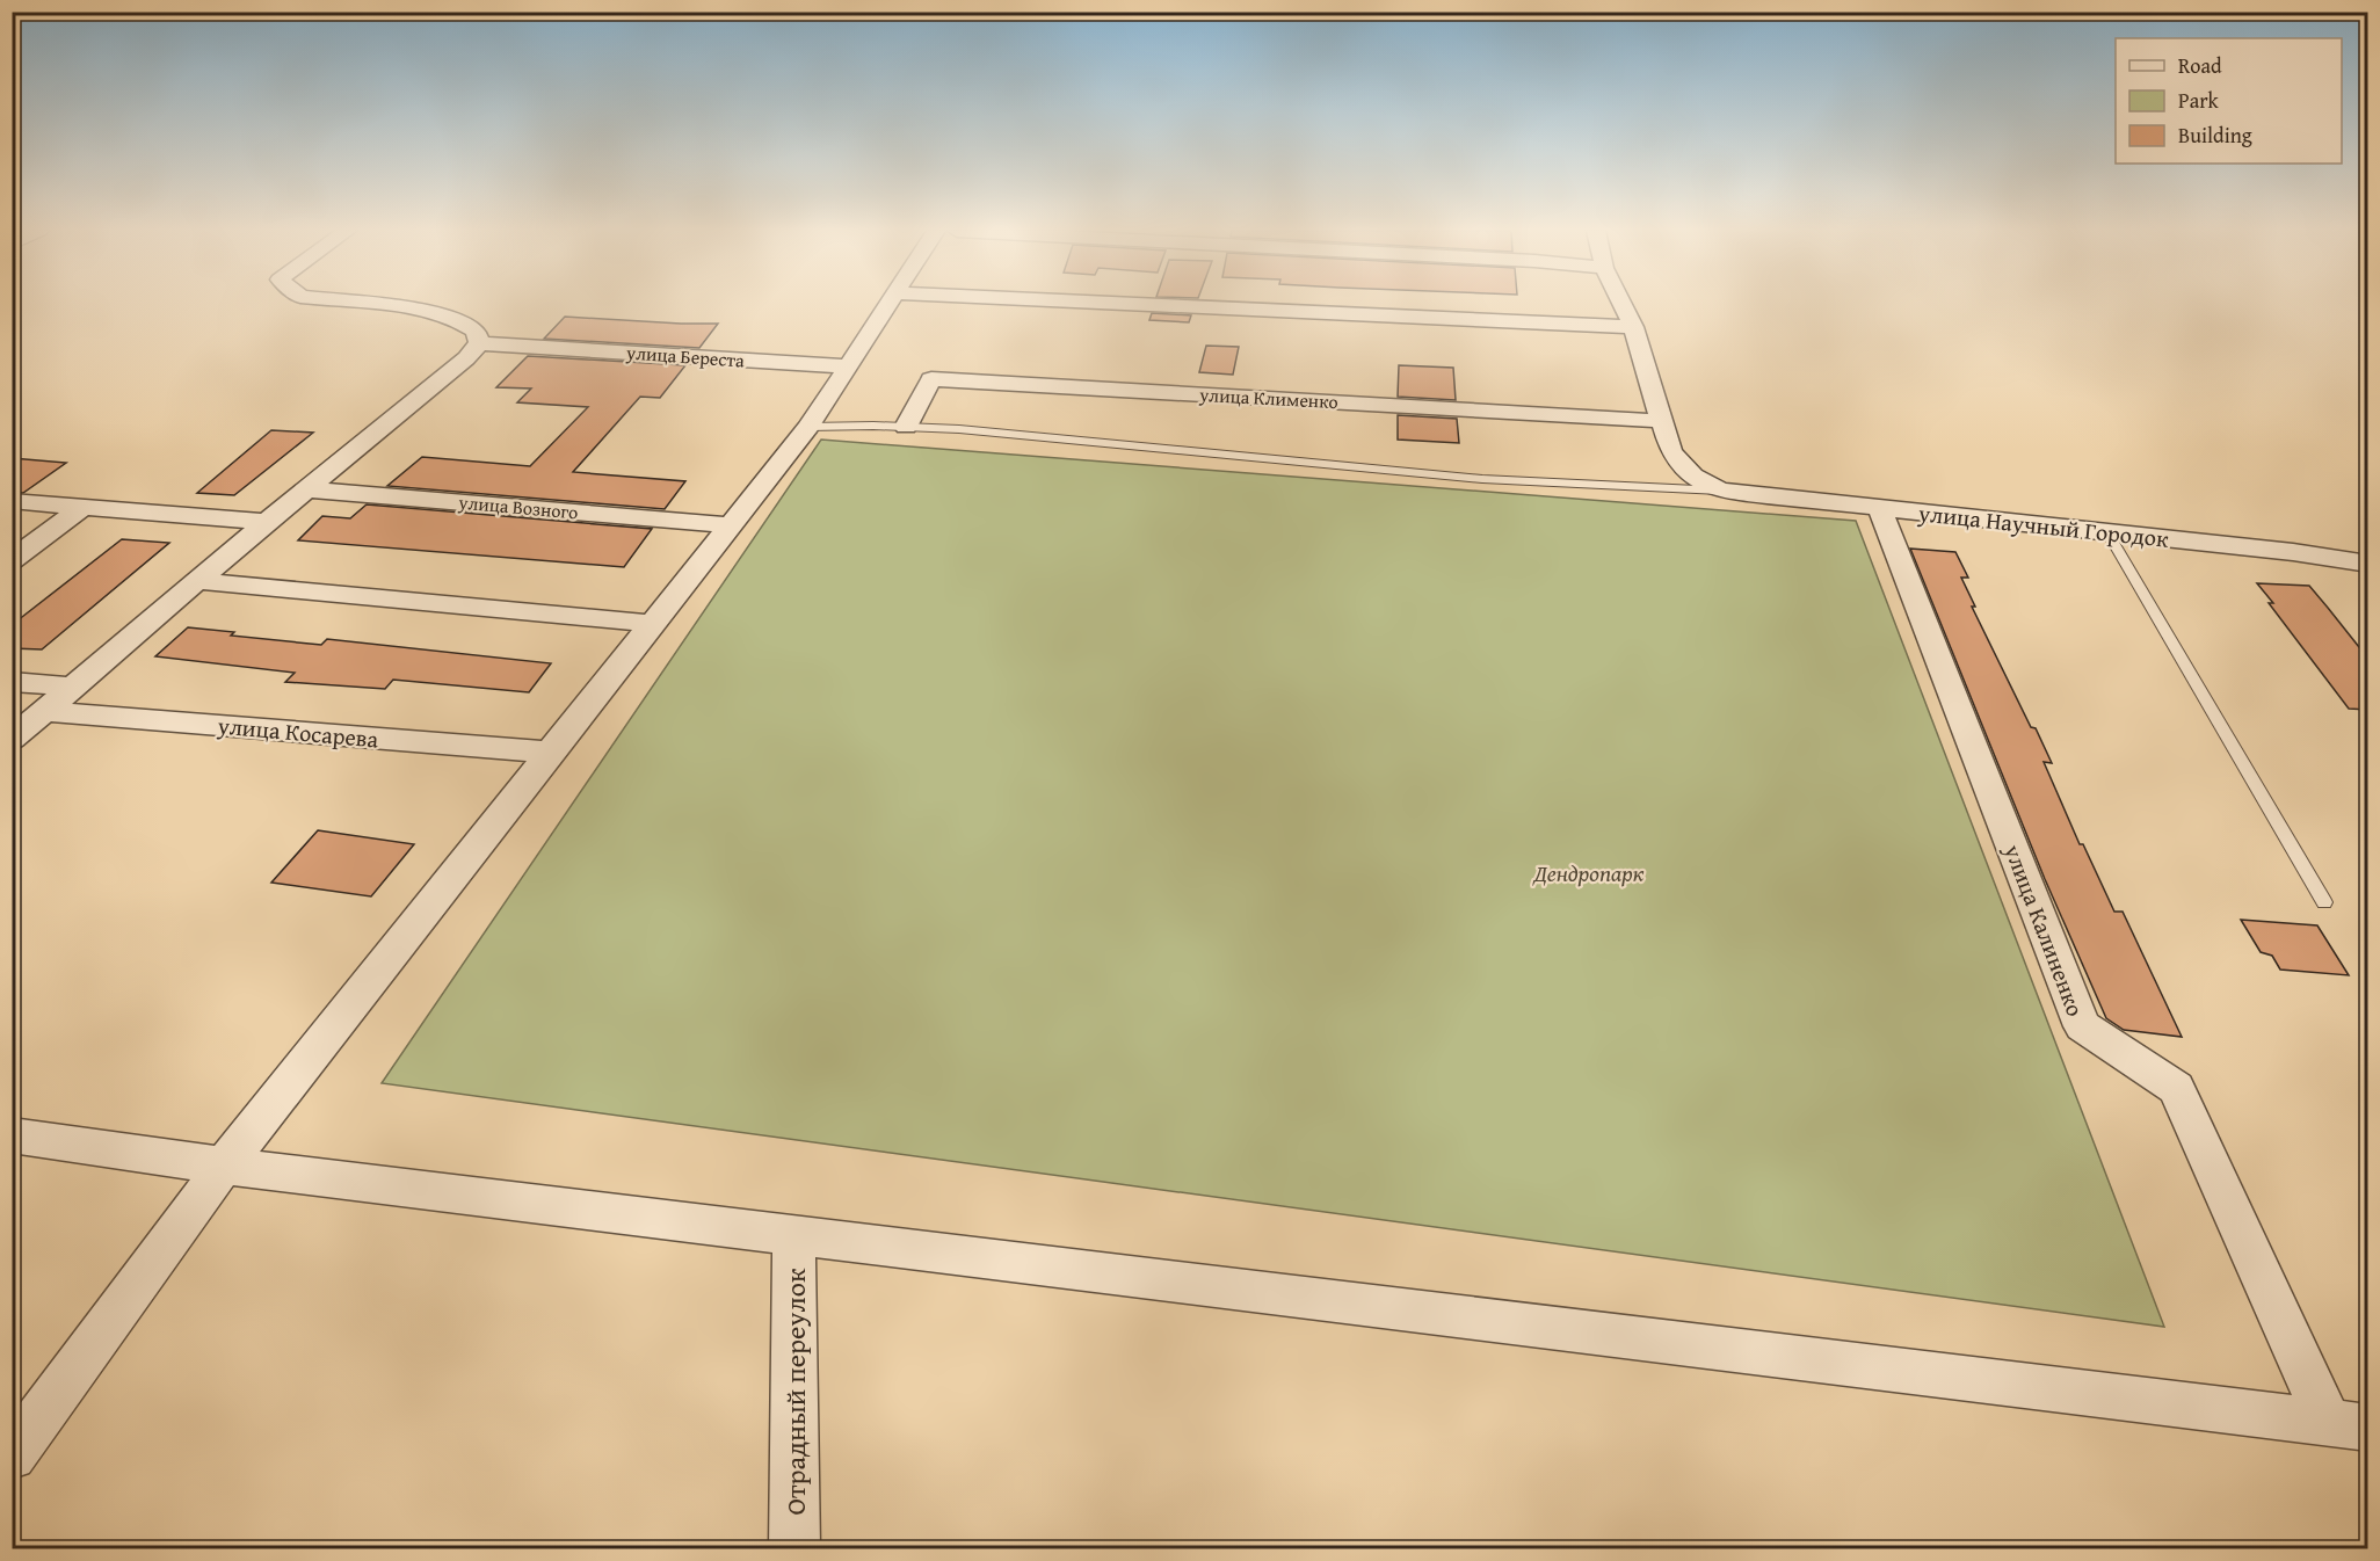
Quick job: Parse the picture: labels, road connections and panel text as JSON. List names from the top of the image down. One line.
{"streets":{"street":["улица Береста","улица Клименко","улица Возного","улица Научный Городок","улица Косарева","улица Калиненко","Отрадный переулок"]},"crossings":[["улица Научный Городок","улица Калиненко"]],"parks":["Дендропарк"],"legend":["Road","Park","Building"]}
